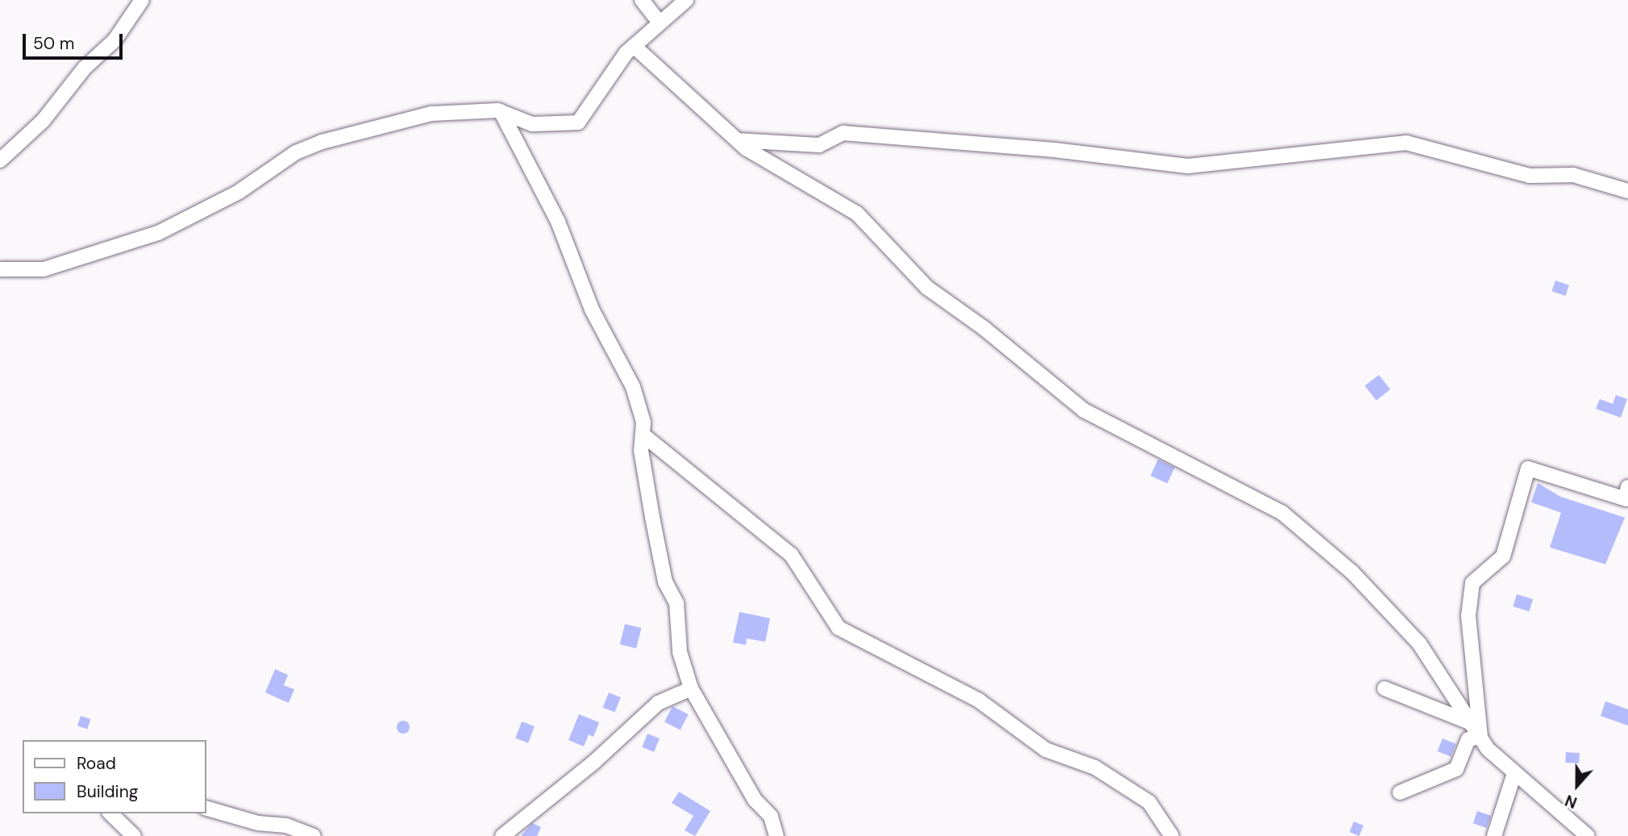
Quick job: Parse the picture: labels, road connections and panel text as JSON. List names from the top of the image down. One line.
{"legend":["Road","Building"],"scale_bar":"50 m","north":"bottom"}
